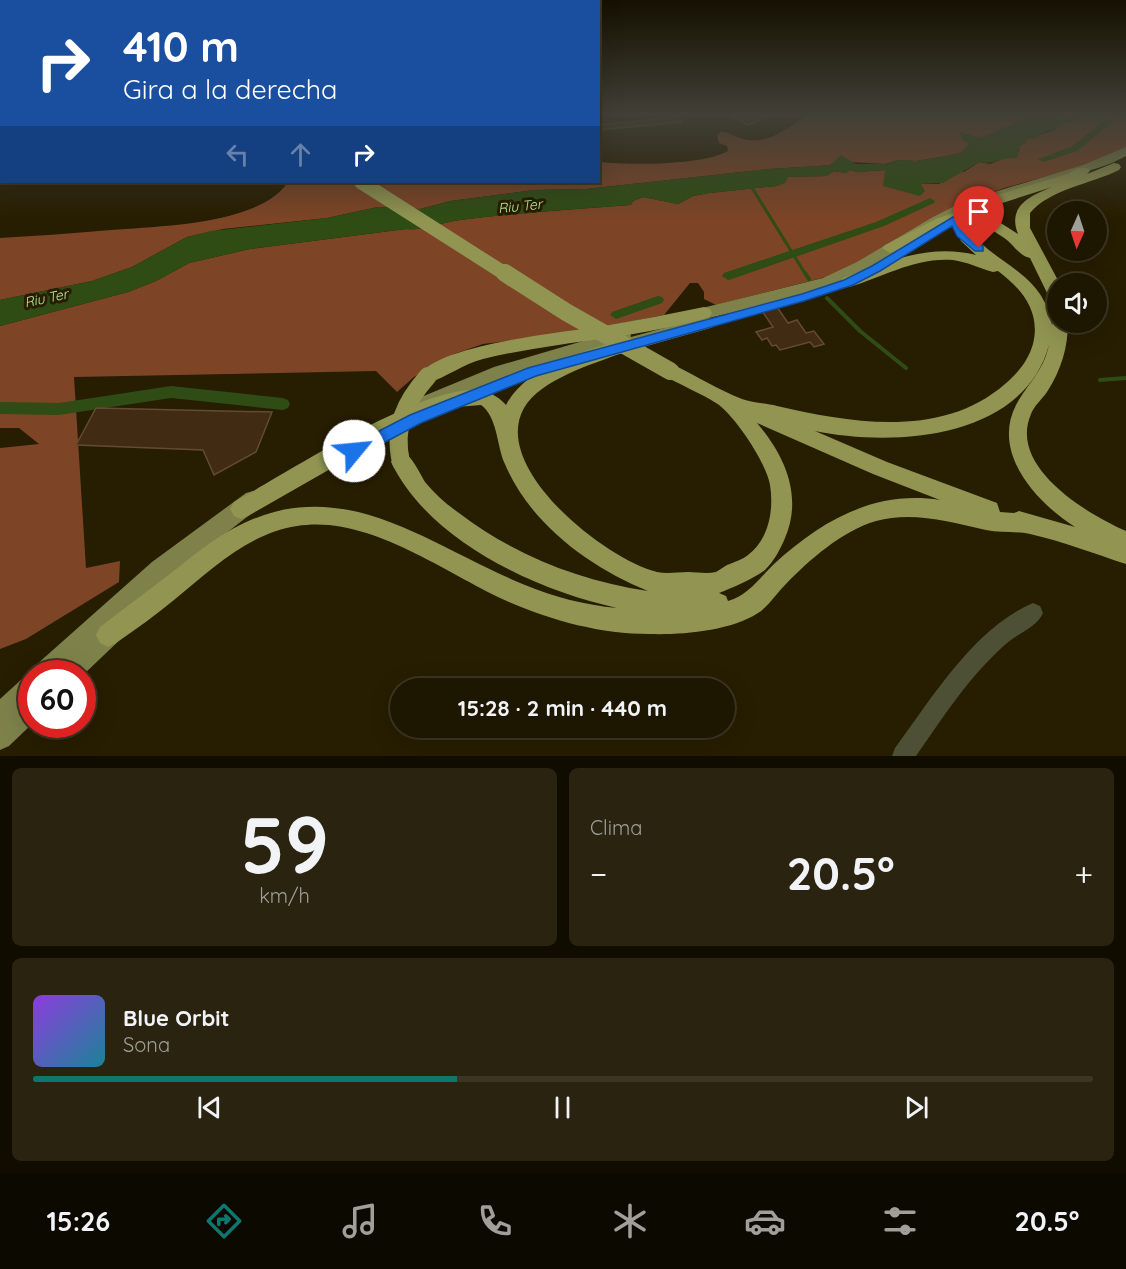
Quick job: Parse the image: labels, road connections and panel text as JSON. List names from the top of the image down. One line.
{"water":["Riu Ter"],"north":"bottom","page":{"turn":["410 m","Gira a la derecha"],"limit":"60","trip":"15:28 · 2 min · 440 m","tile":[["59","km/h"],"Clima"],"heat":["−","20.5°","+"],"song":["Blue Orbit","Sona"],"tabs":["15:26","20.5°"]}}
